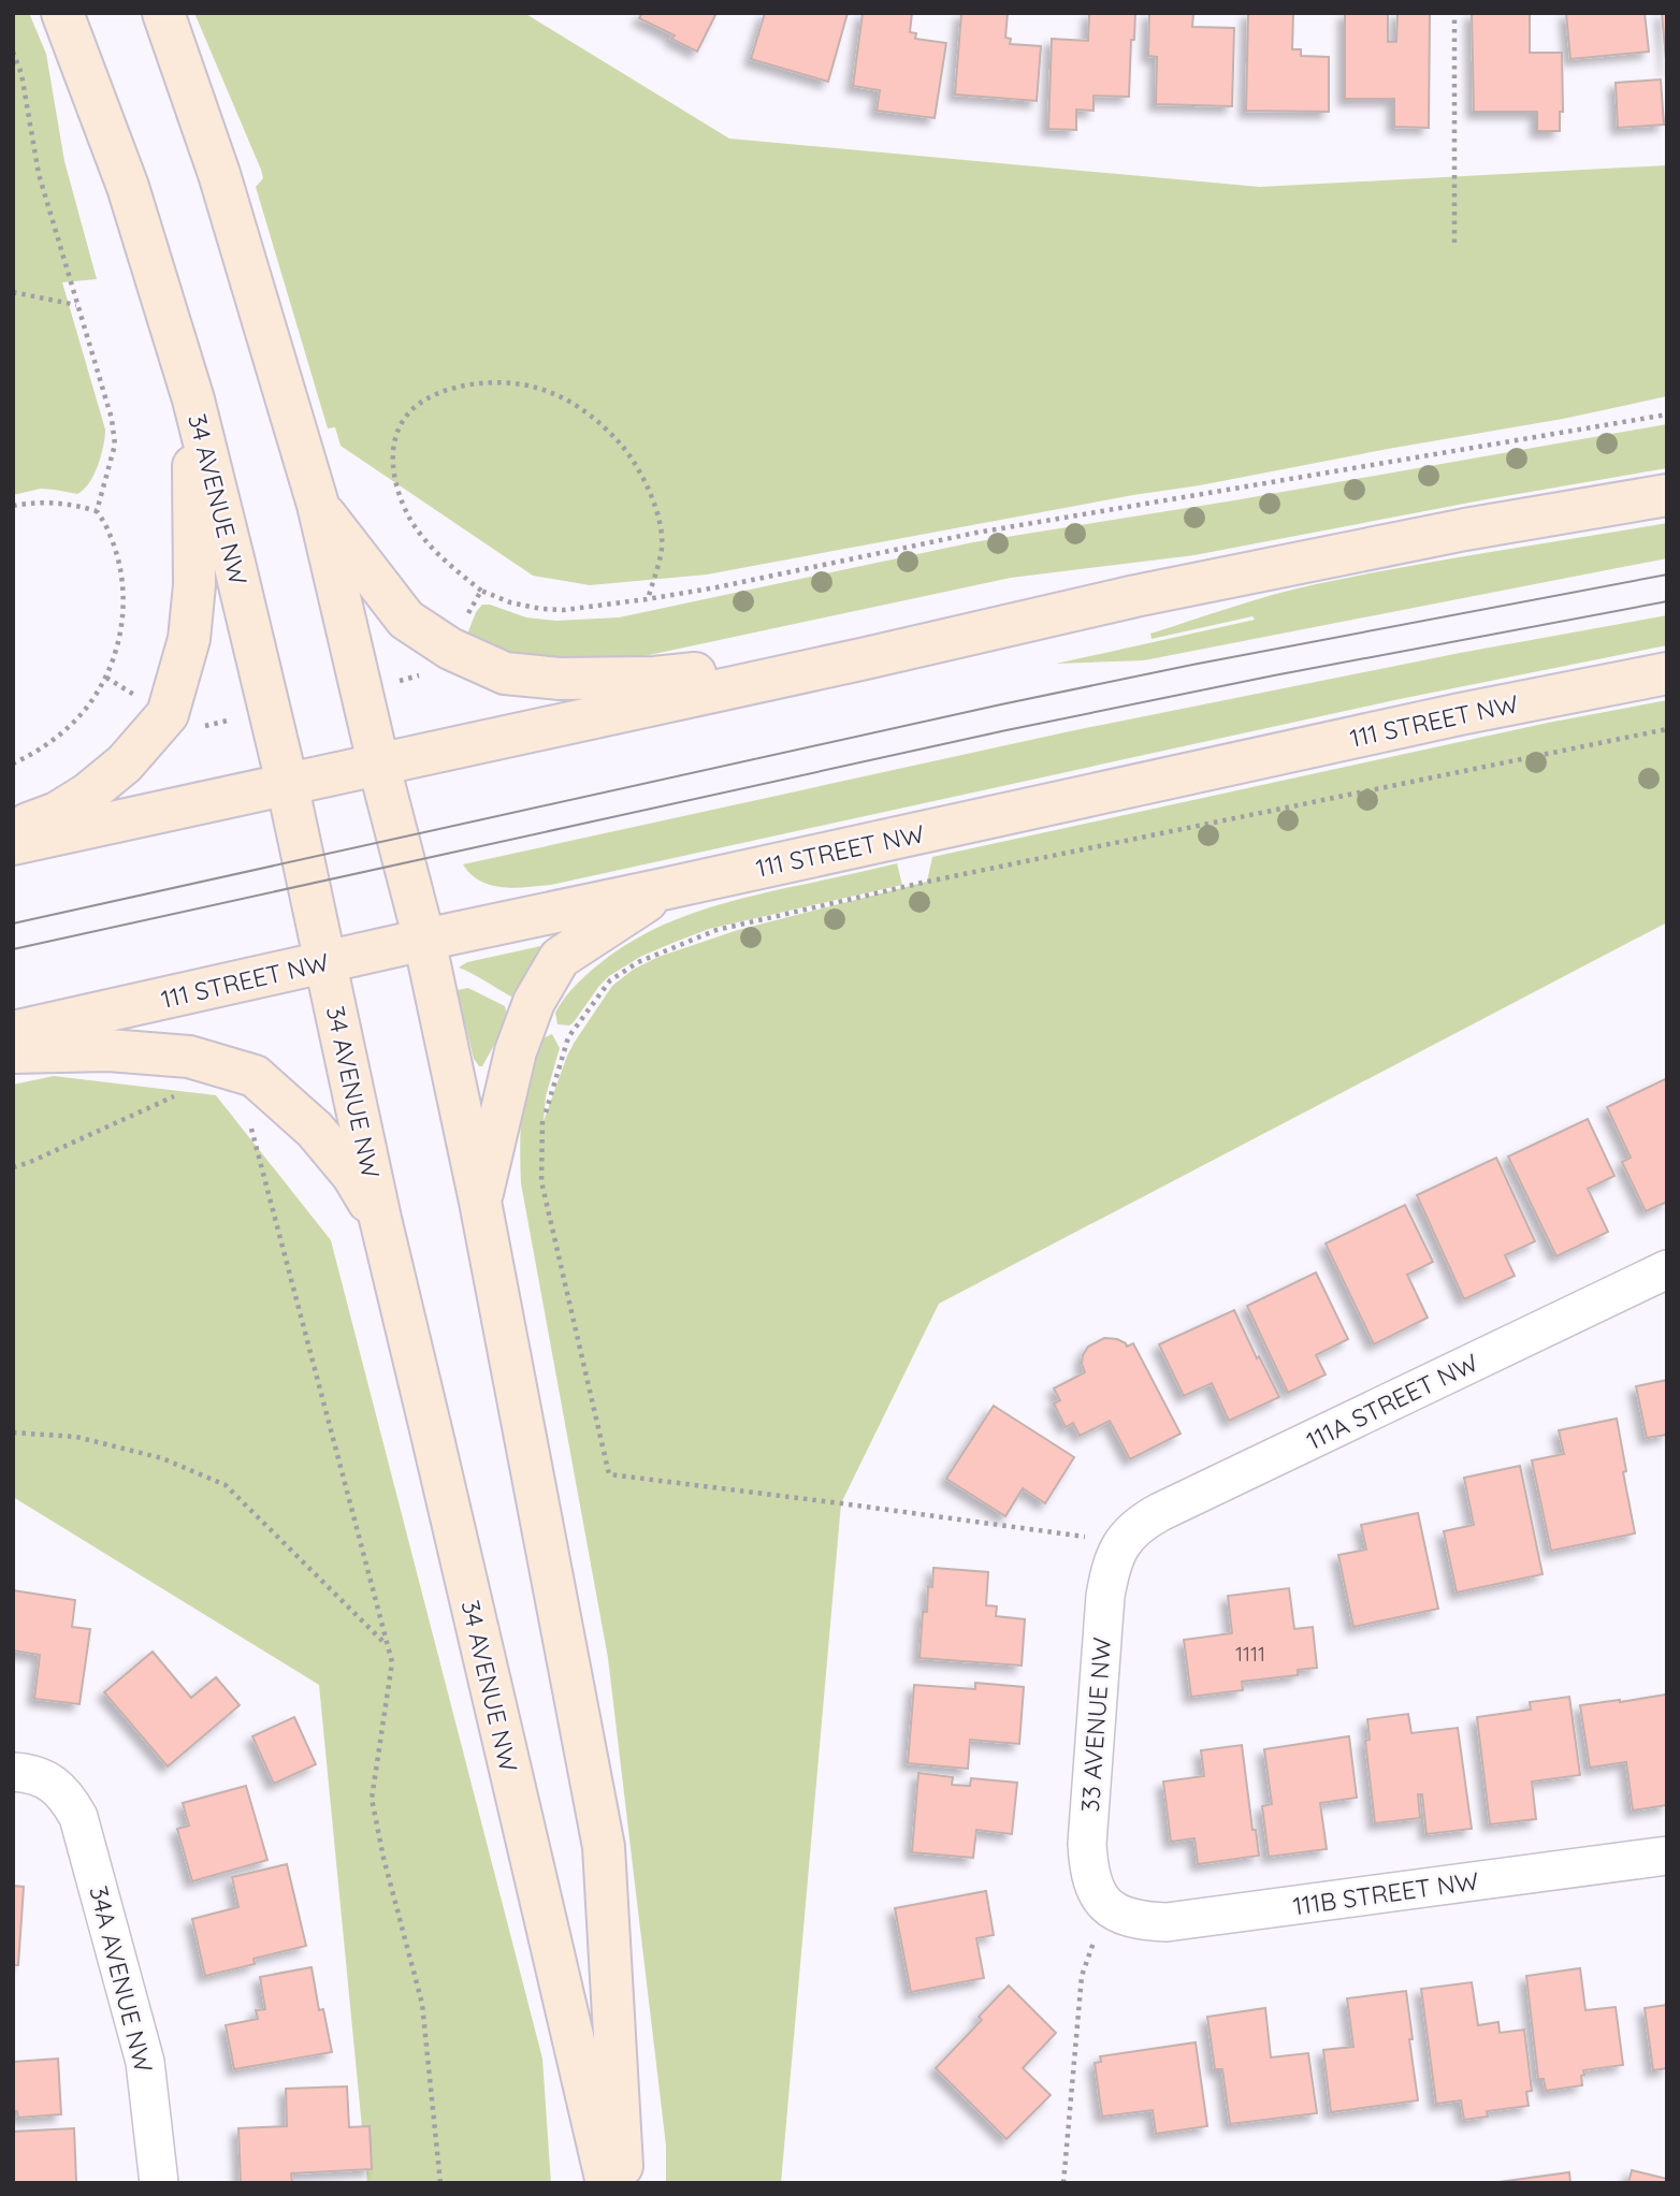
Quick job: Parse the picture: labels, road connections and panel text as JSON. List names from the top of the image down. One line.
{"streets":{"main road":["34 AVENUE NW","111 STREET NW"],"street":["111A STREET NW","33 AVENUE NW","111B STREET NW","34A AVENUE NW"]},"crossings":[["34 AVENUE NW","111 STREET NW"],["111A STREET NW","33 AVENUE NW"],["33 AVENUE NW","111B STREET NW"]],"house_numbers":["1111"]}
